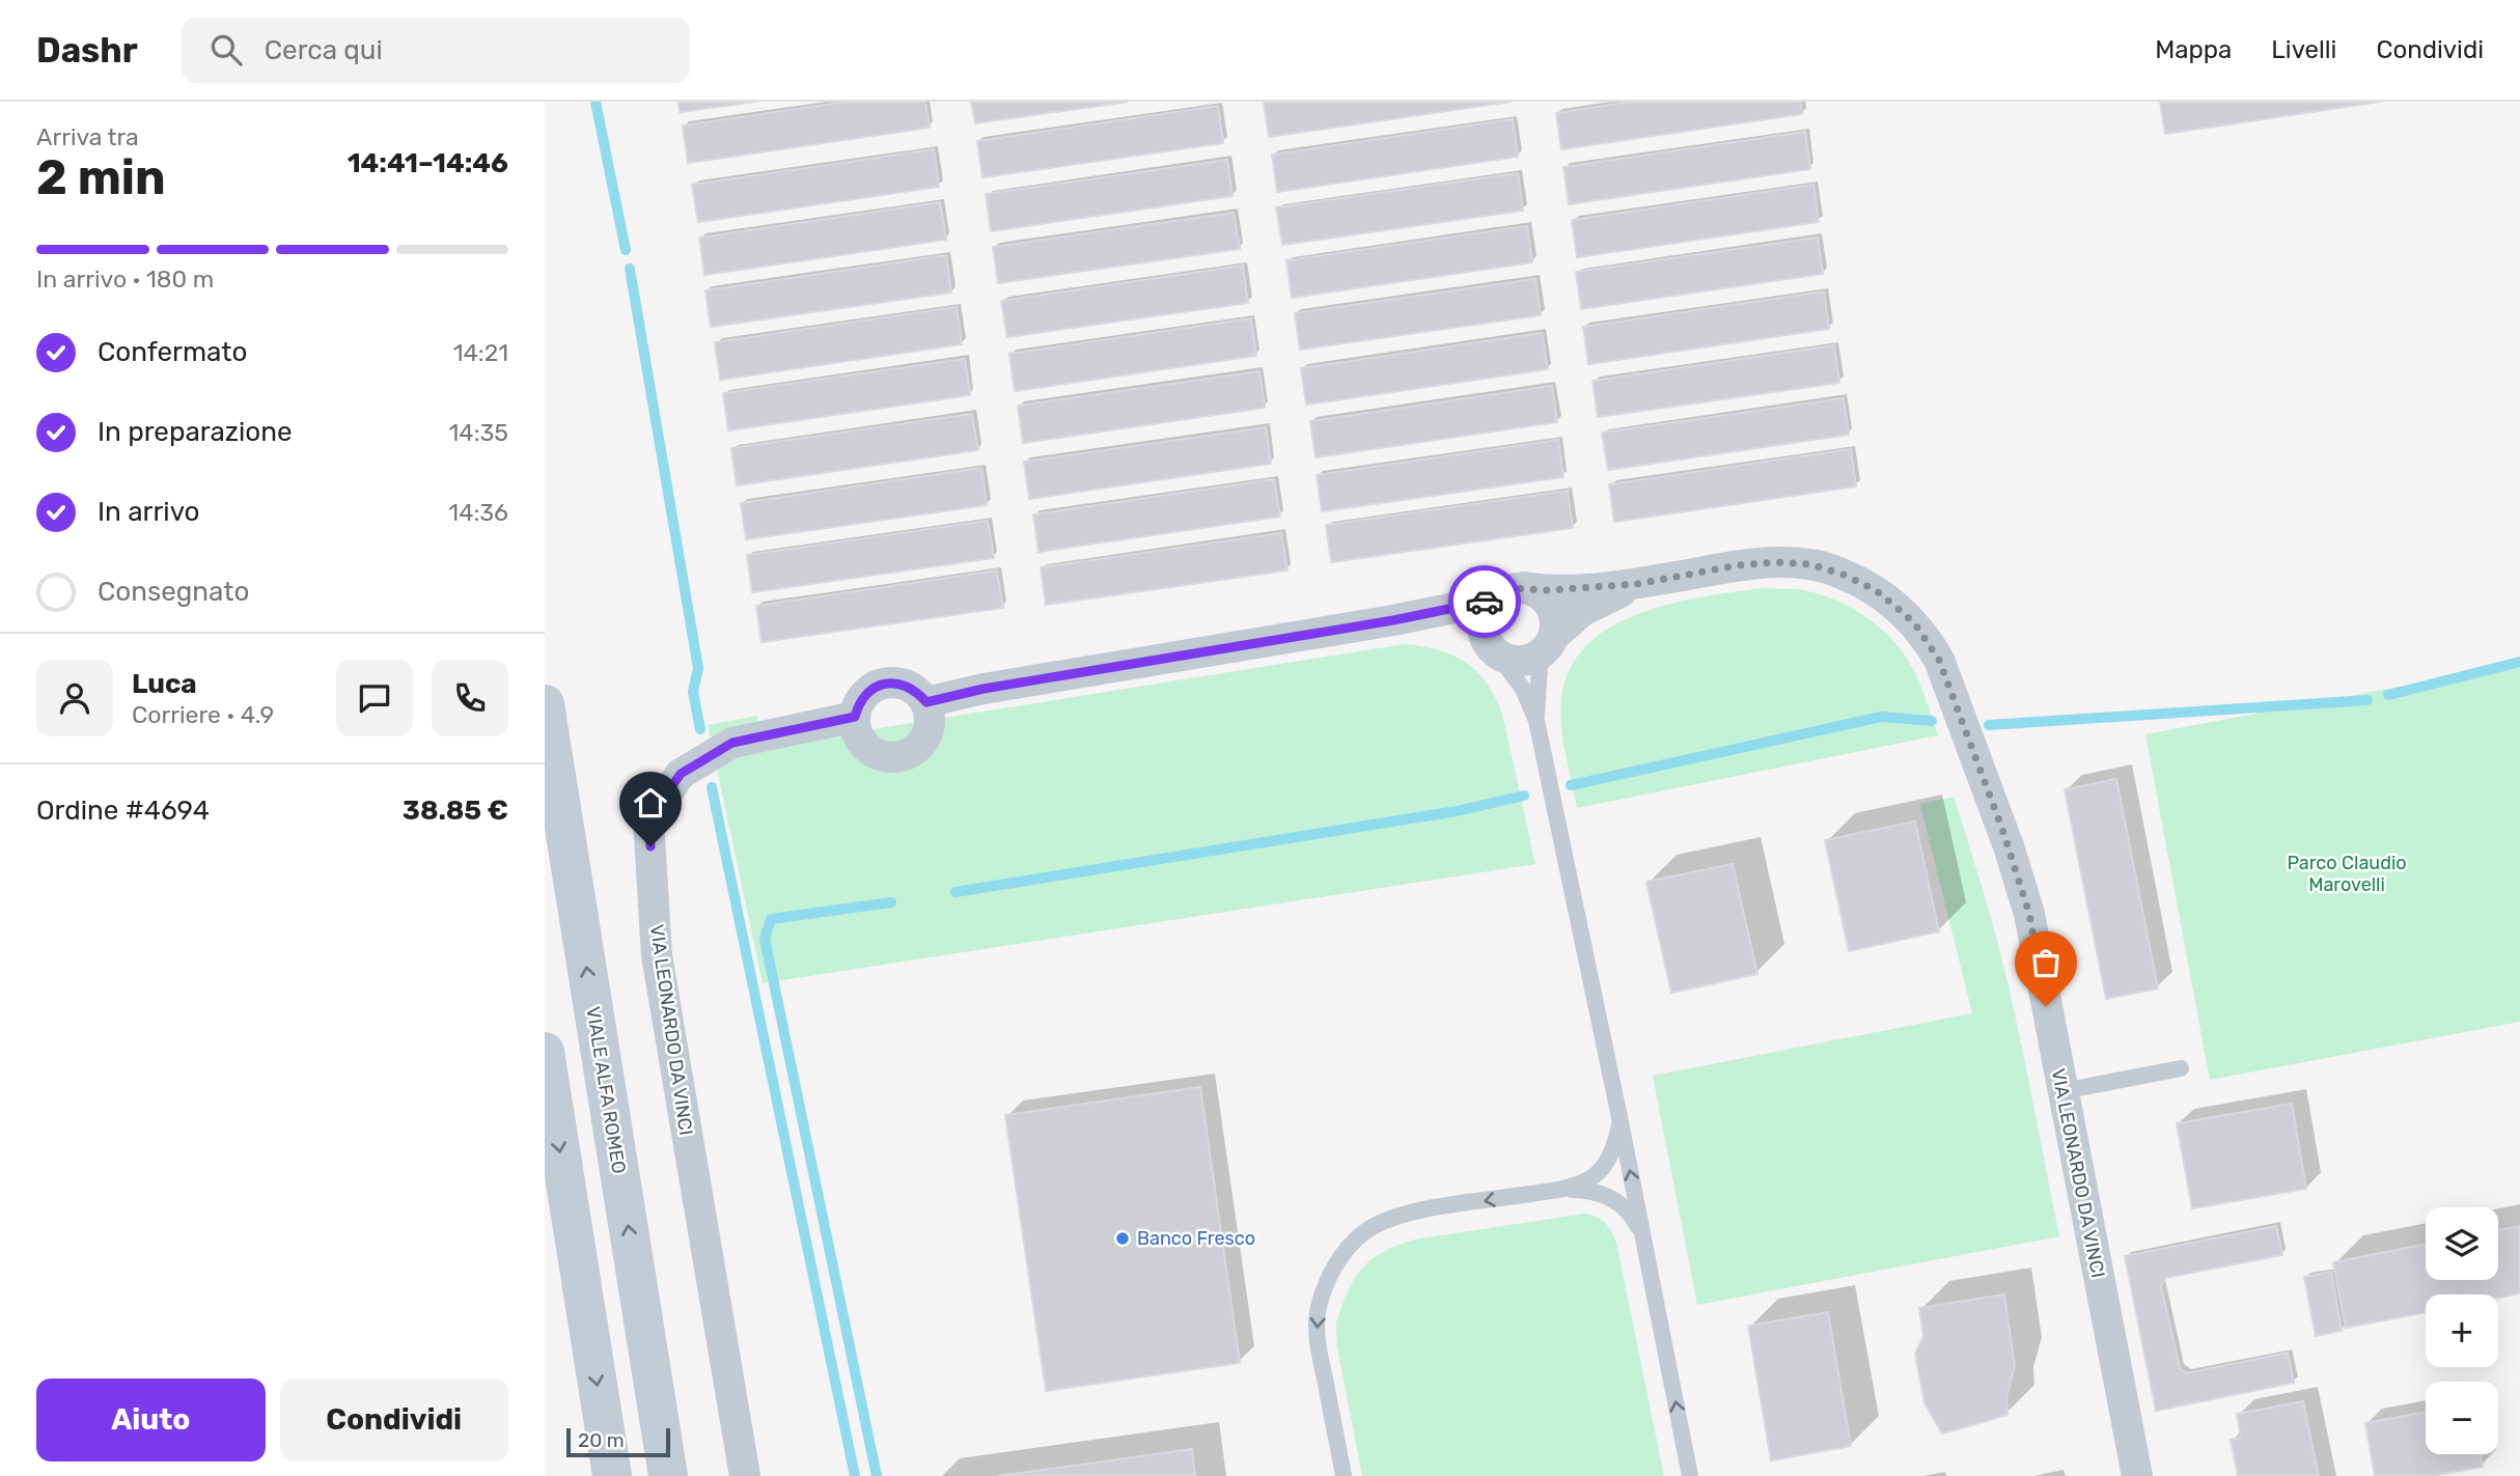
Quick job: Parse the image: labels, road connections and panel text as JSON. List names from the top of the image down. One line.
{"streets":{"main road":["VIALE ALFA ROMEO"],"street":["VIA LEONARDO DA VINCI"]},"parks":["Parco Claudio Marovelli"],"places":["Banco Fresco"],"scale_bar":"20 m","page":{"header":"Dashr","search":"Cerca qui","nav":["Mappa","Livelli","Condividi"],"heading":["2 min","Arriva tra","14:41–14:46"],"panel":["Luca","Corriere · 4.9","Ordine #4694","38.85 €"],"bar":"In arrivo · 180 m","list":[["Confermato","14:21"],["In preparazione","14:35"],["In arrivo","14:36"],"Consegnato"],"map_buttons":["+","−"],"buttons":["Aiuto","Condividi"],"scale":"20 m"}}
